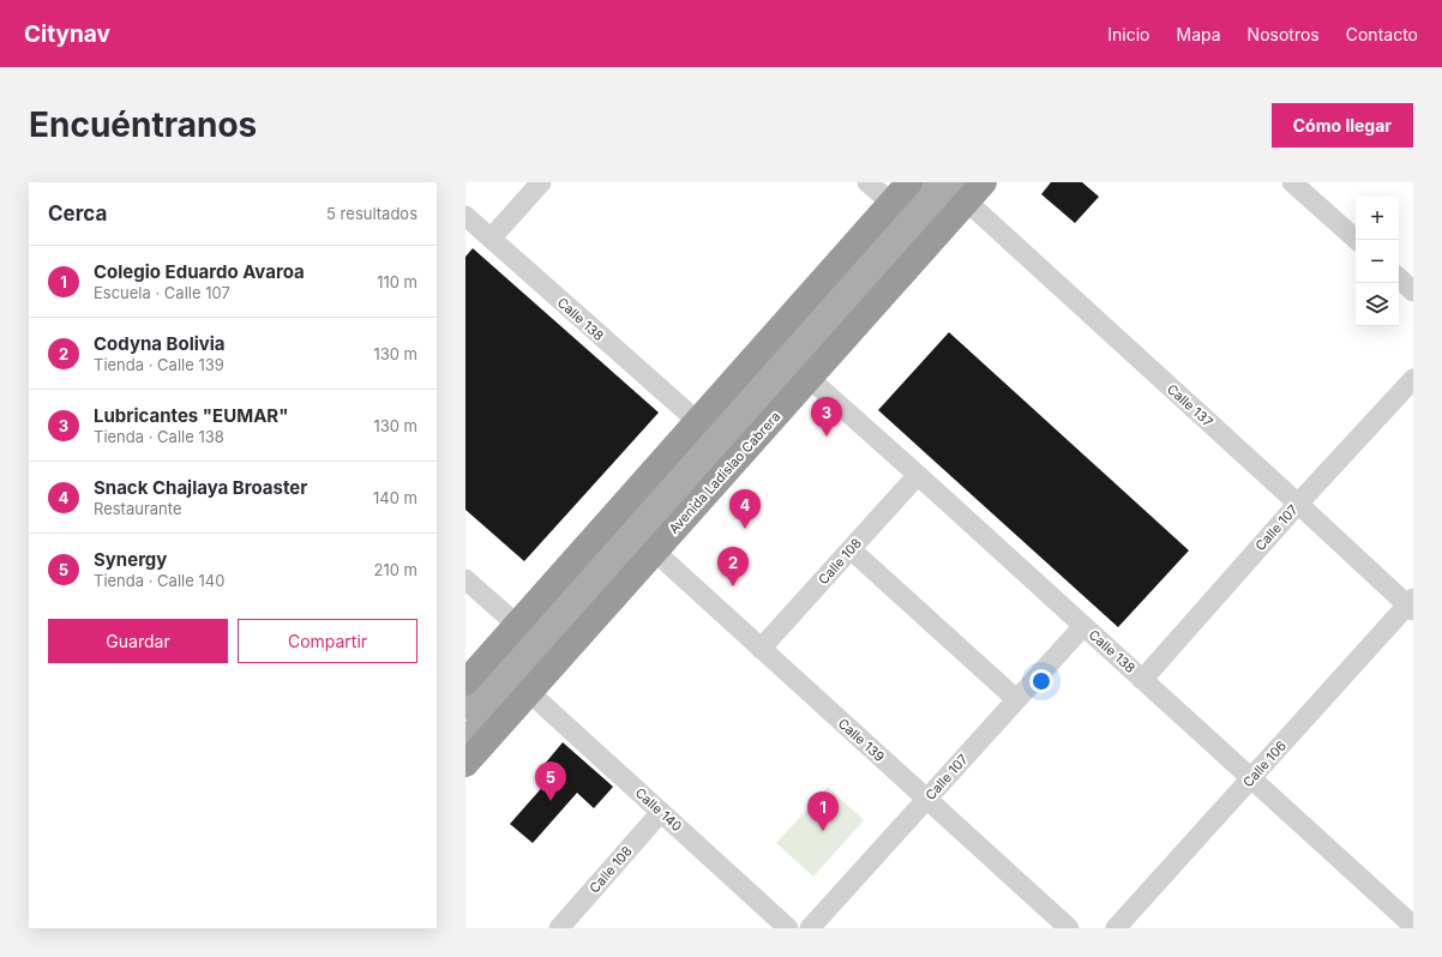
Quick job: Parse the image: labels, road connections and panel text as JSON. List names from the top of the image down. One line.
{"streets":{"highway":["Avenida Ladislao Cabrera"],"street":["Calle 138","Calle 137","Calle 107","Calle 108","Calle 139","Calle 106","Calle 140"]},"crossings":[["Calle 138","Avenida Ladislao Cabrera"],["Calle 138","Calle 107"],["Calle 138","Calle 108"],["Calle 138","Calle 106"],["Calle 137","Avenida Ladislao Cabrera"],["Calle 137","Calle 107"],["Calle 137","Calle 106"],["Avenida Ladislao Cabrera","Calle 139"],["Avenida Ladislao Cabrera","Calle 140"],["Calle 107","Calle 139"],["Calle 108","Calle 139"],["Calle 108","Calle 140"]],"page":{"header":"Citynav","nav":["Inicio","Mapa","Nosotros","Contacto"],"buttons":["Cómo llegar",["Guardar","Compartir"]],"title":"Encuéntranos","heading":["Cerca","5 resultados"],"map_buttons":["+","−"],"list":[{"mark":"1","name":"Colegio Eduardo Avaroa","note":"Escuela · Calle 107","value":"110 m"},{"mark":"2","name":"Codyna Bolivia","note":"Tienda · Calle 139","value":"130 m"},{"mark":"3","name":"Lubricantes \"EUMAR\"","note":"Tienda · Calle 138","value":"130 m"},{"mark":"4","name":"Snack Chajlaya Broaster","note":"Restaurante","value":"140 m"},{"mark":"5","name":"Synergy","note":"Tienda · Calle 140","value":"210 m"}],"pins":["3","4","2","5","1"]}}
